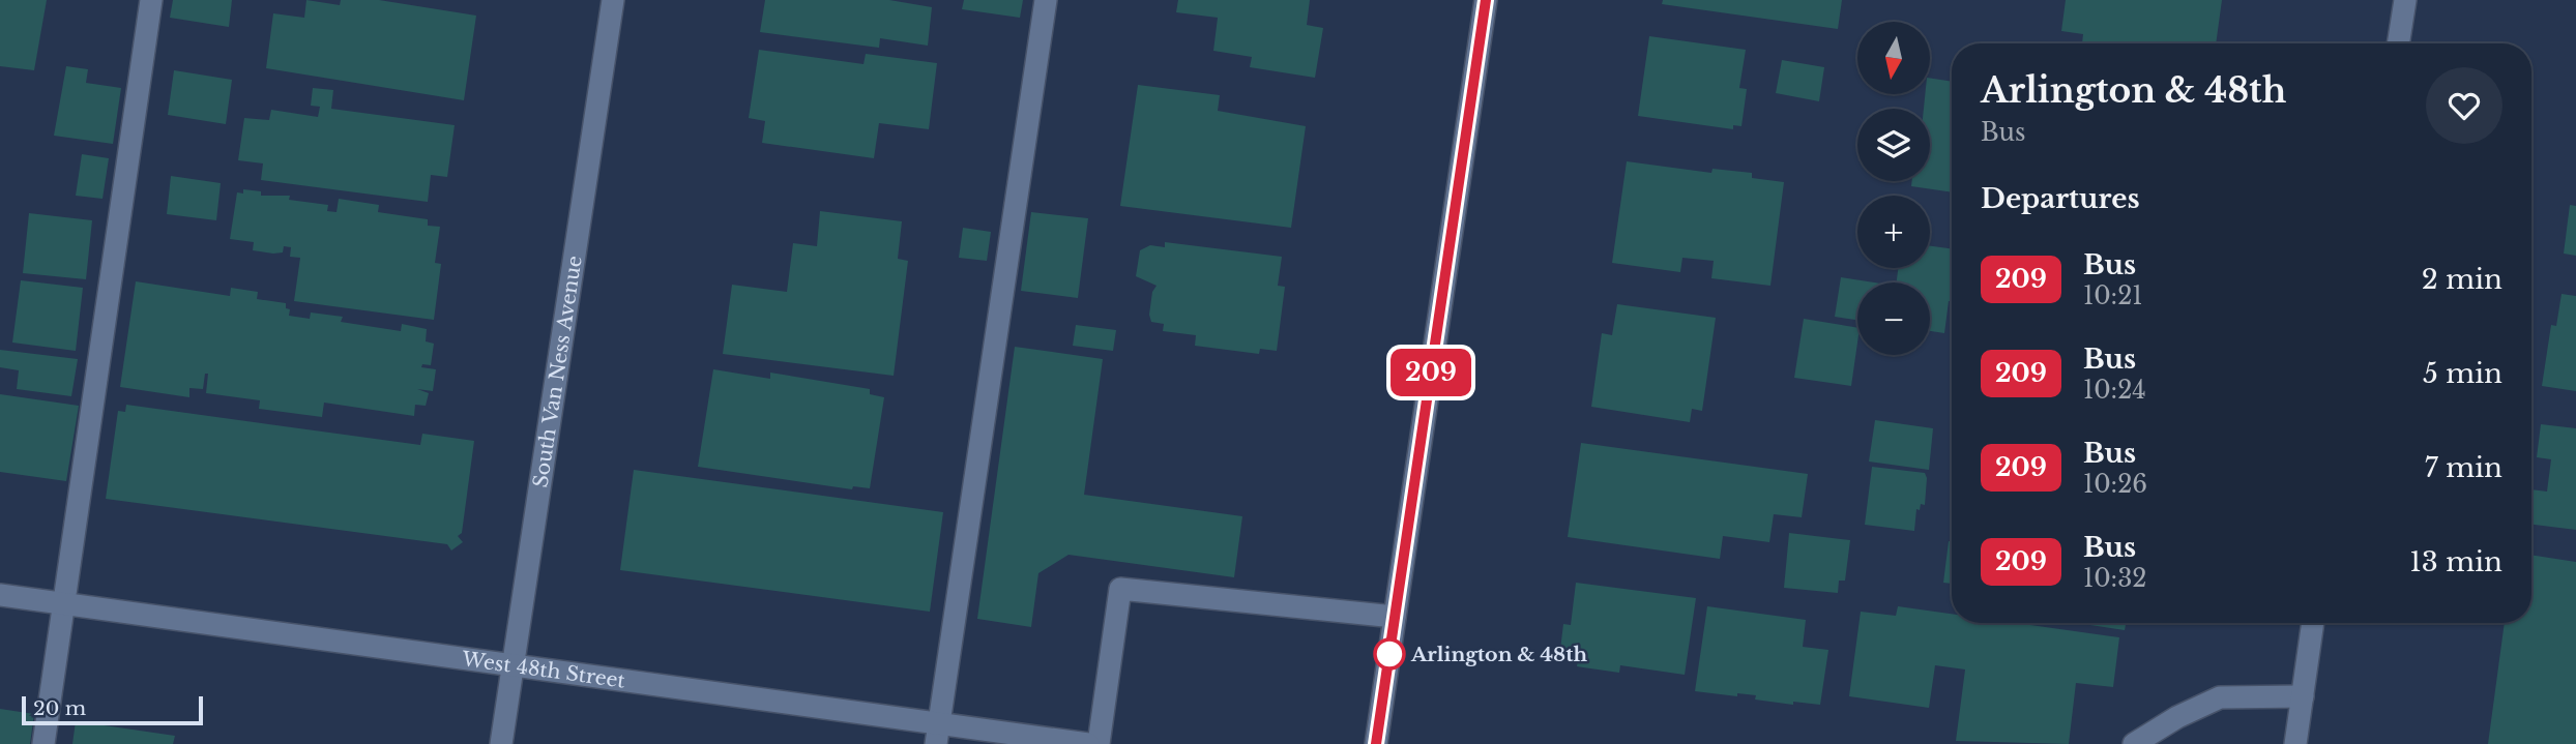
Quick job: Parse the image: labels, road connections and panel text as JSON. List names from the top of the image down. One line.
{"streets":{"street":["South Van Ness Avenue","West 48th Street"]},"crossings":[["South Van Ness Avenue","West 48th Street"]],"places":["Arlington & 48th"],"lines":["bus line 209"],"scale_bar":"20 m","north":"bottom","page":{"on_map":"209","map_buttons":["+","−"],"heading":[["Arlington & 48th","Bus"],"Departures"],"list":[{"mark":"209","name":"Bus","note":"10:21","value":"2 min"},{"mark":"209","name":"Bus","note":"10:24","value":"5 min"},{"mark":"209","name":"Bus","note":"10:26","value":"7 min"},{"mark":"209","name":"Bus","note":"10:32","value":"13 min"}],"scale":"20 m"}}
